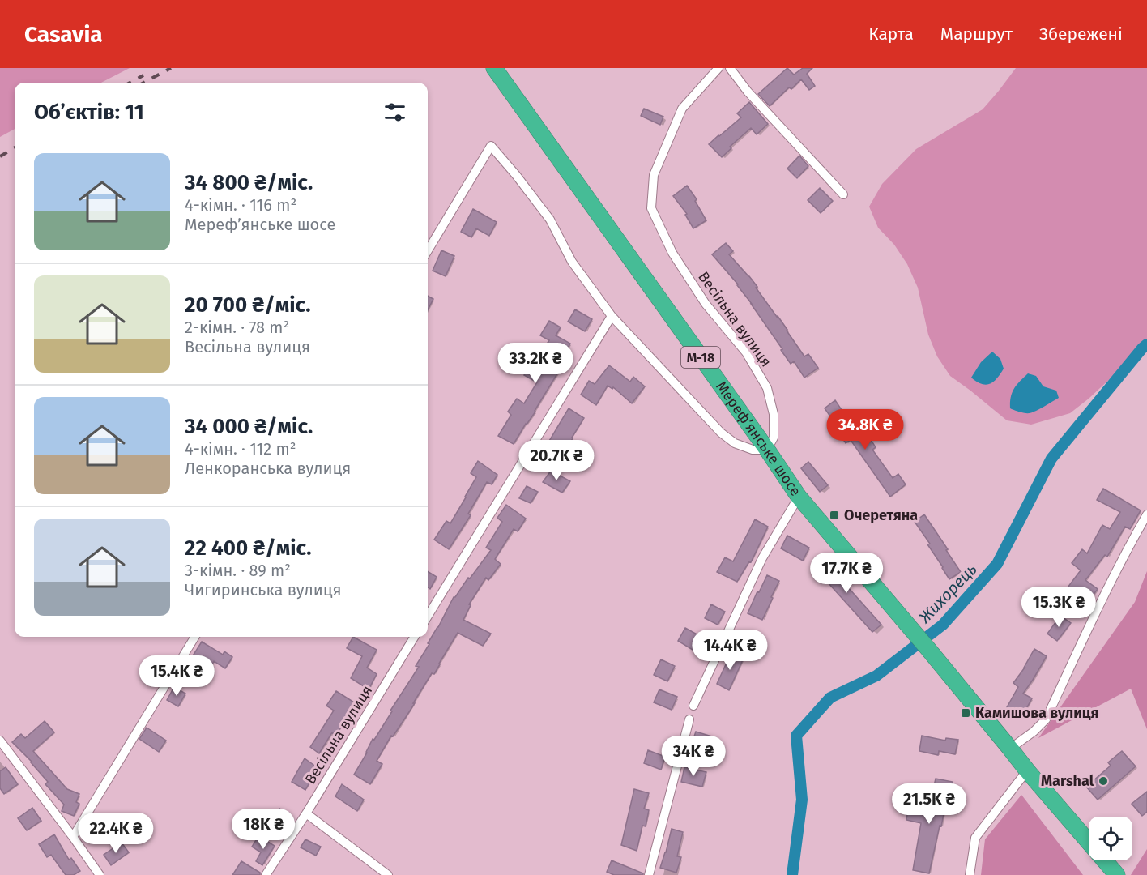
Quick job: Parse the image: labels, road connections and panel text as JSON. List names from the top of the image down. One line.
{"streets":{"highway":["М-18","Мереф’янське шосе"],"street":["Весільна вулиця"]},"crossings":[["Весільна вулиця","Мереф’янське шосе"],["М-18","Мереф’янське шосе"]],"water":["Жихорець"],"places":{"transit":["Очеретяна","Камишова вулиця"],"other":["Marshal"]},"page":{"header":"Casavia","nav":["Карта","Маршрут","Збережені"],"heading":"Об’єктів: 11","list":[{"name":"34 800 ₴/міс.","note":"4-кімн. · 116 m² · Мереф’янське шосе"},{"name":"20 700 ₴/міс.","note":"2-кімн. · 78 m² · Весільна вулиця"},{"name":"34 000 ₴/міс.","note":"4-кімн. · 112 m² · Ленкоранська вулиця"},{"name":"22 400 ₴/міс.","note":"3-кімн. · 89 m² · Чигиринська вулиця"}],"price":["33.2K ₴","34.8K ₴","20.7K ₴","17.7K ₴","15.3K ₴","14.4K ₴","15.4K ₴","34K ₴","21.5K ₴","18K ₴","22.4K ₴"]}}
